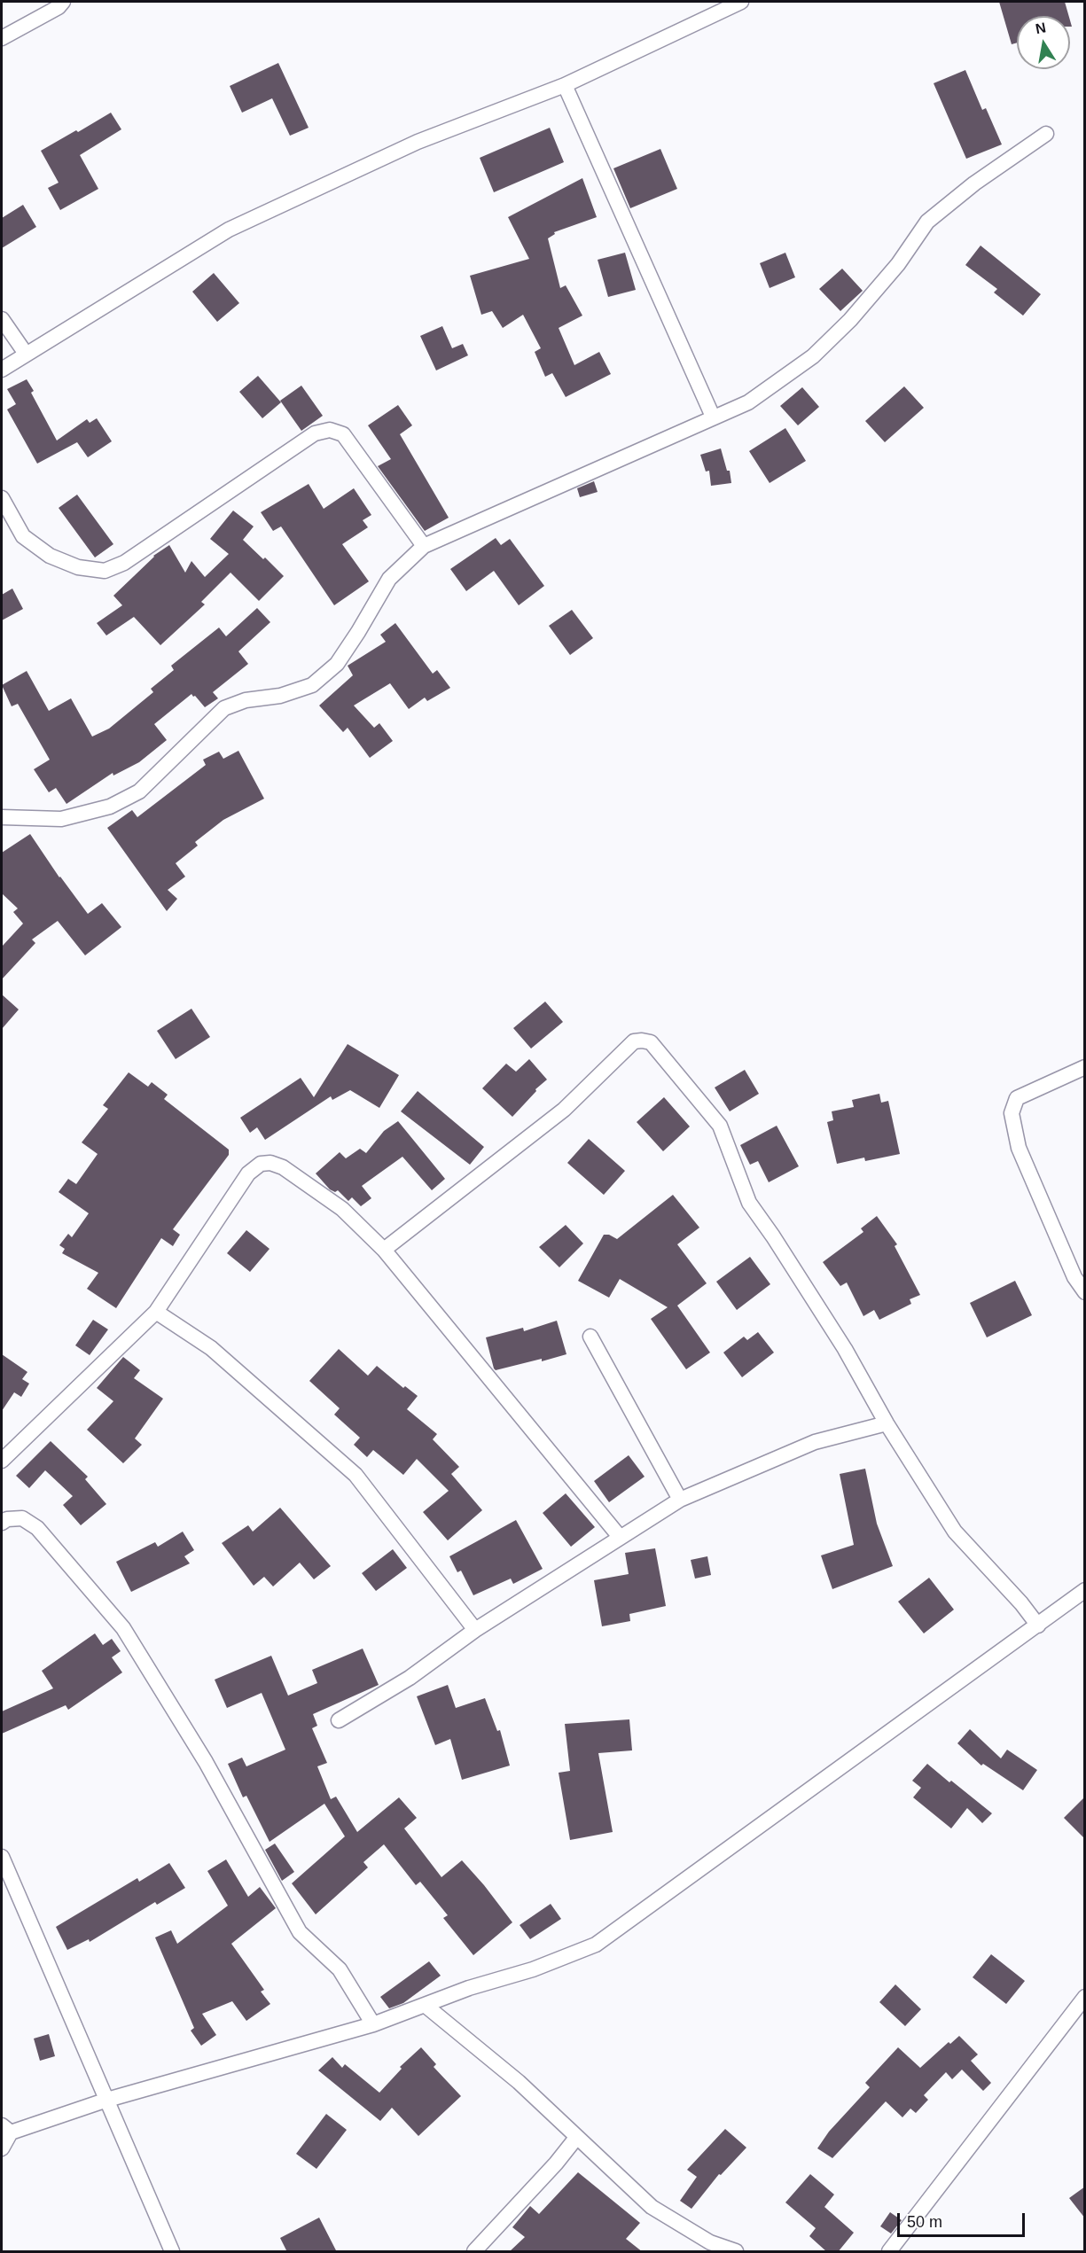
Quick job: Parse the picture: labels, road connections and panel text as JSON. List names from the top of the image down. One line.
{"scale_bar":"50 m","north":"top"}
